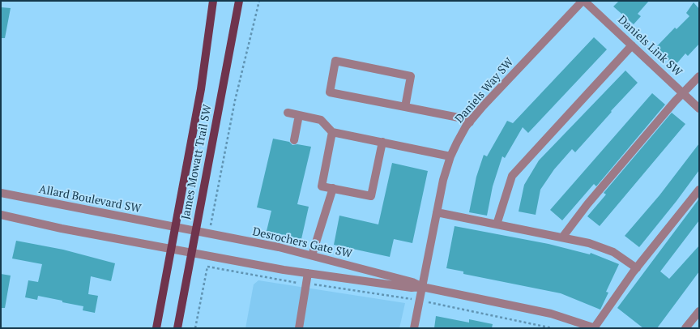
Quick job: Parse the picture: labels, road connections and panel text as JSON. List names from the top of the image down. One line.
{"streets":{"main road":["James Mowatt Trail SW"],"street":["Daniels Link SW","Daniels Way SW","Allard Boulevard SW","Desrochers Gate SW"]},"crossings":[["Daniels Link SW","Daniels Way SW"],["Daniels Way SW","Desrochers Gate SW"],["James Mowatt Trail SW","Allard Boulevard SW"],["James Mowatt Trail SW","Desrochers Gate SW"],["Allard Boulevard SW","Desrochers Gate SW"]]}
